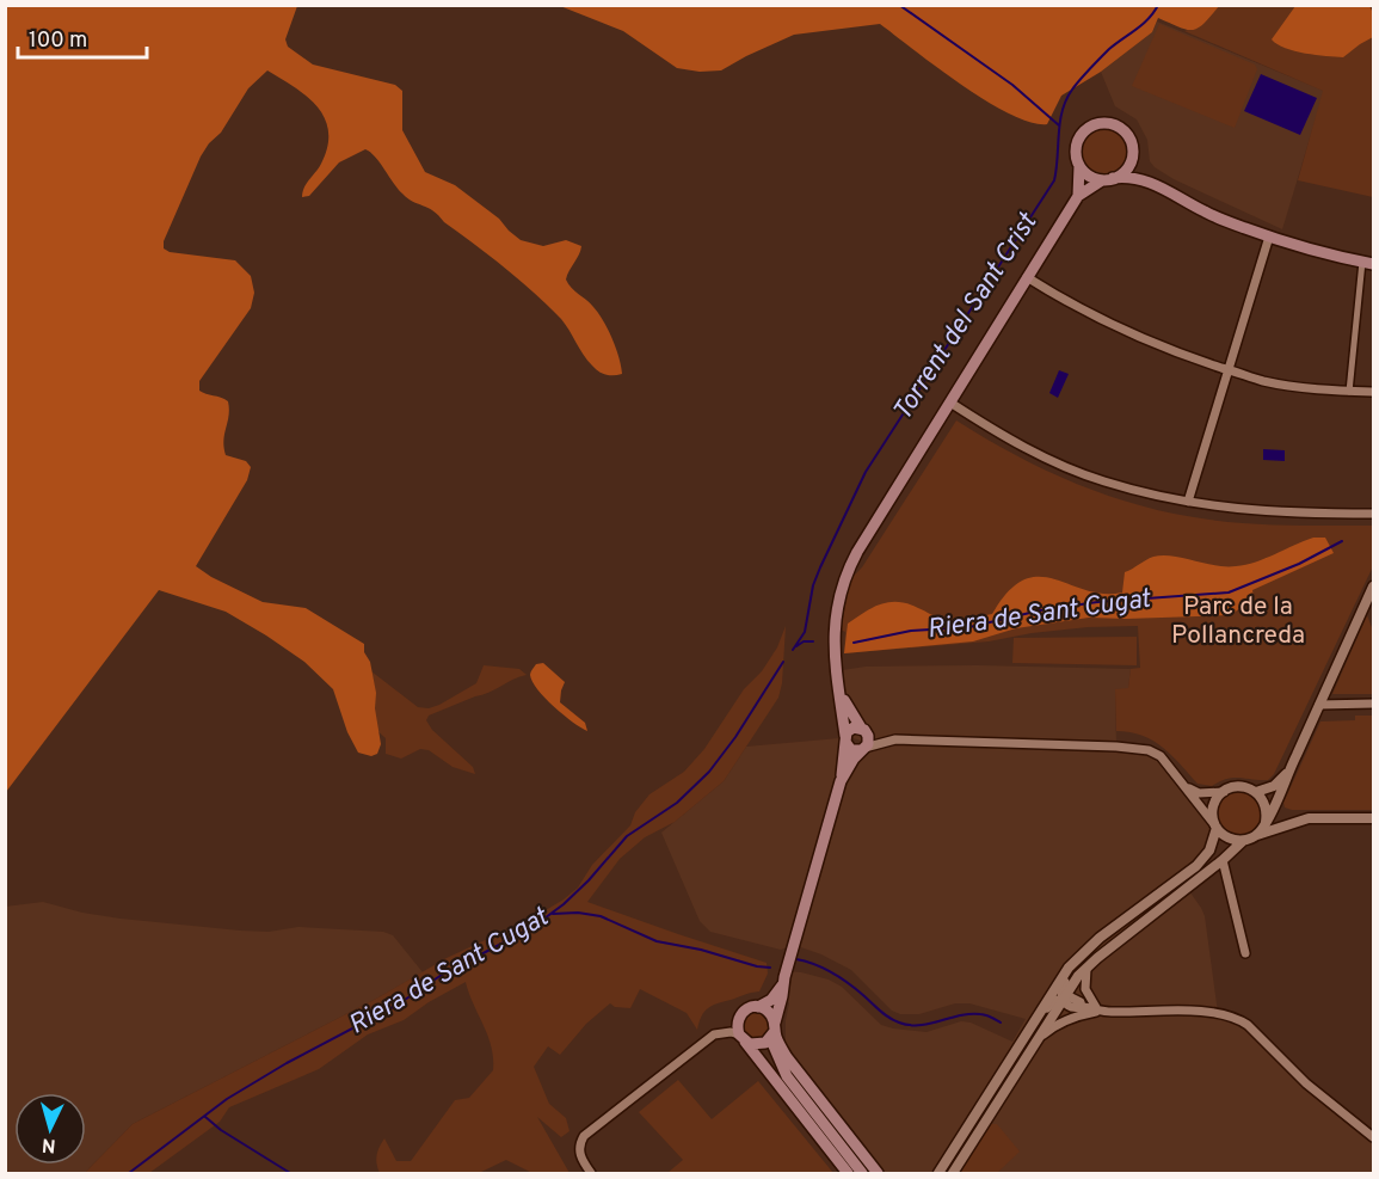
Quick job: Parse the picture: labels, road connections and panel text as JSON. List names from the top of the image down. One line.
{"water":["Torrent del Sant Crist","Riera de Sant Cugat"],"parks":["Parc de la Pollancreda"],"scale_bar":"100 m","north":"bottom"}
